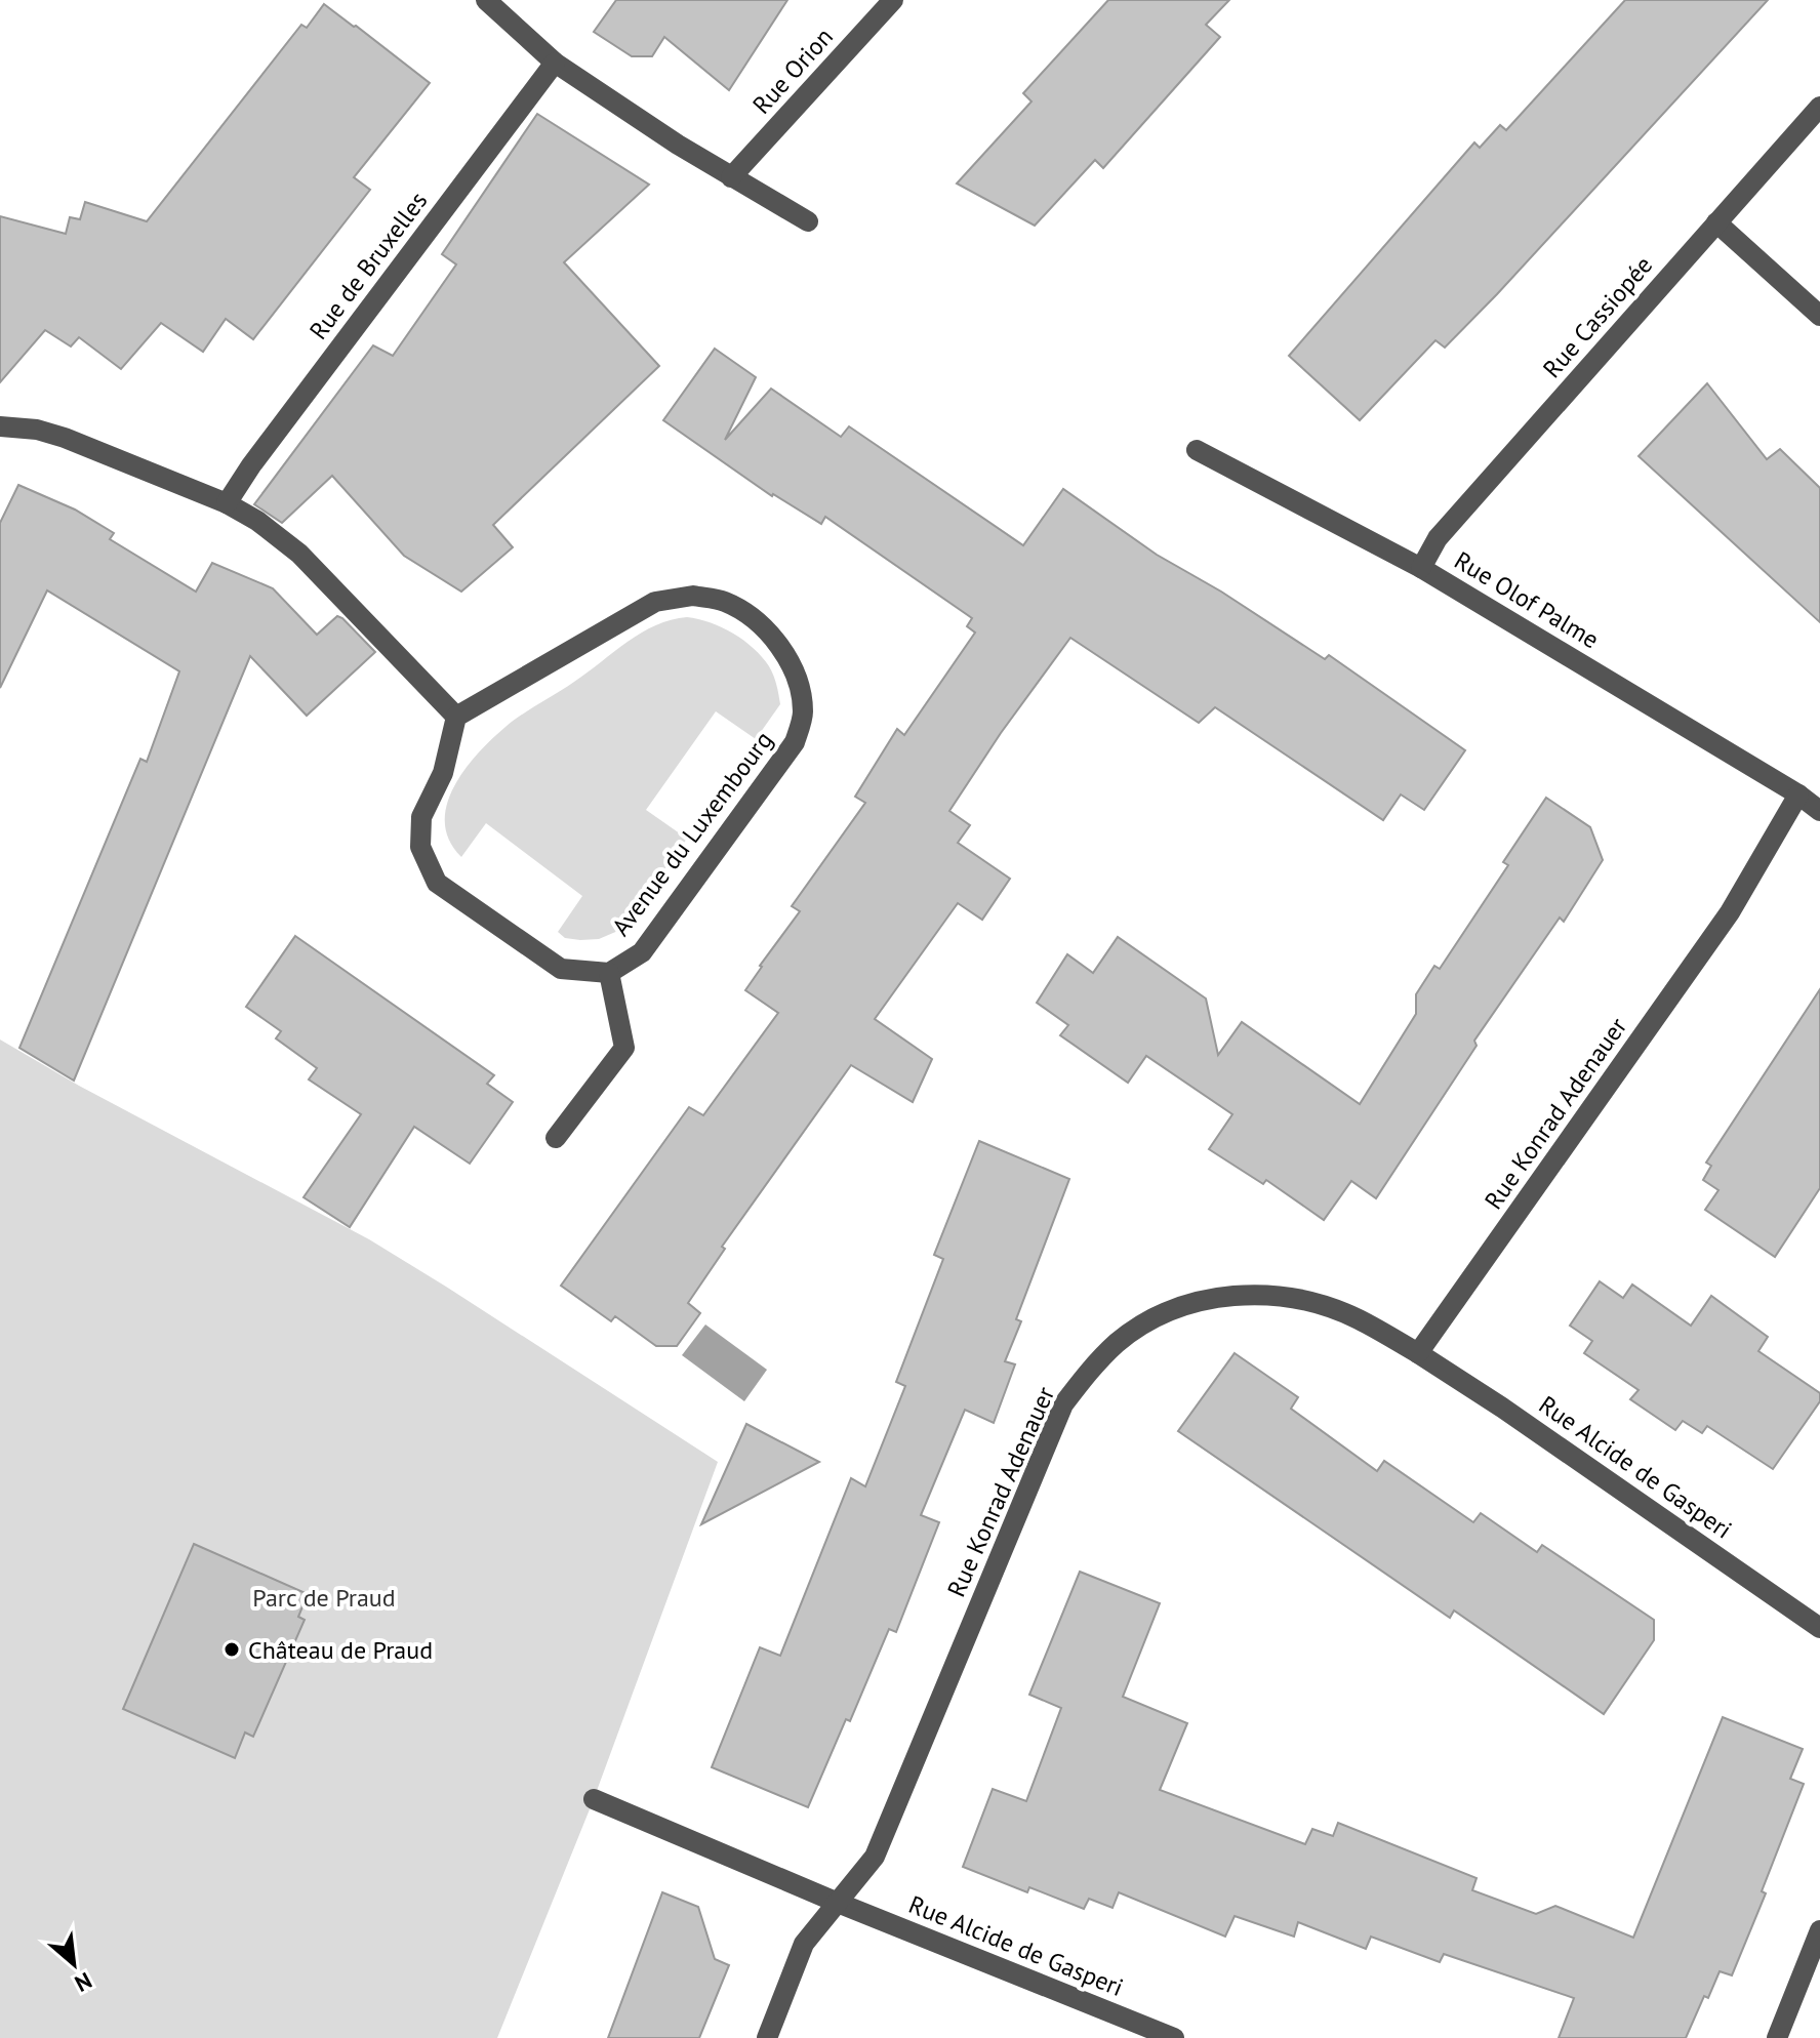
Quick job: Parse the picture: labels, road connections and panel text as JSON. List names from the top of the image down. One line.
{"streets":{"street":["Rue Orion","Rue de Bruxelles","Rue Cassiopée","Rue Olof Palme","Avenue du Luxembourg","Rue Konrad Adenauer","Rue Alcide de Gasperi"]},"crossings":[["Rue Cassiopée","Rue Olof Palme"],["Rue Olof Palme","Rue Konrad Adenauer"],["Rue Konrad Adenauer","Rue Alcide de Gasperi"]],"parks":["Parc de Praud"],"places":["Château de Praud"],"north":"bottom right"}
